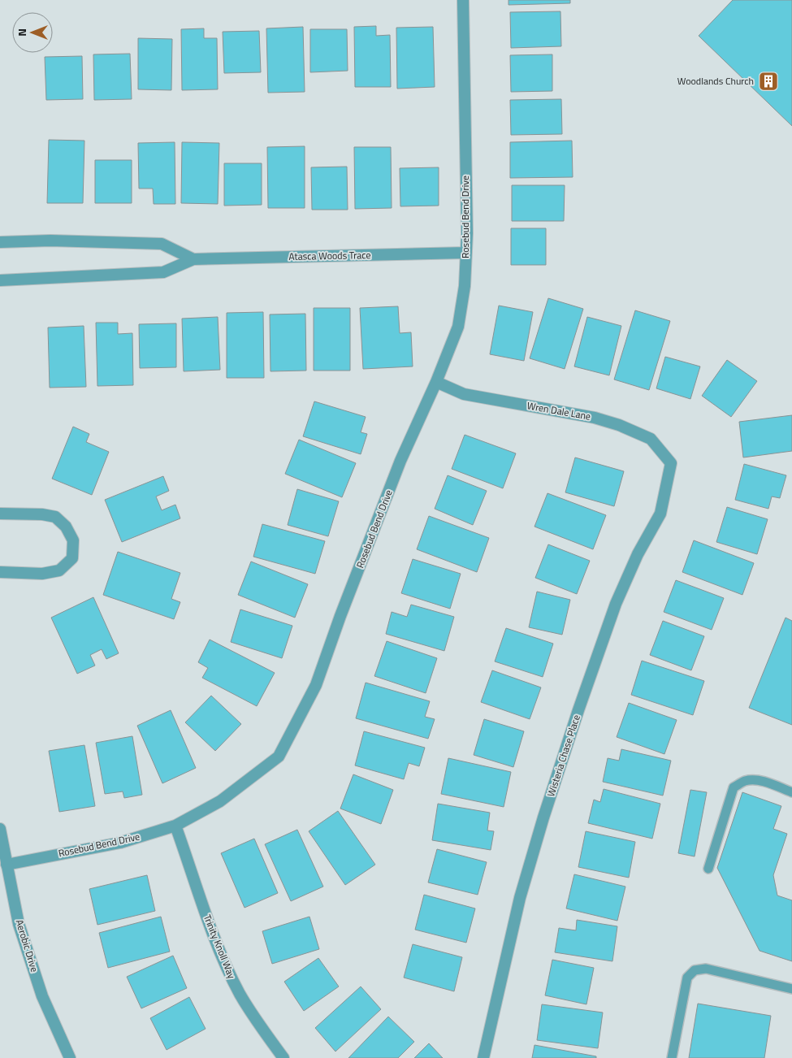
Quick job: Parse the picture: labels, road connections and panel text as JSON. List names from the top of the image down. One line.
{"streets":{"street":["Rosebud Bend Drive","Atasca Woods Trace","Wren Dale Lane","Wisteria Chase Place","Aerobic Drive","Trinity Knoll Way"]},"crossings":[["Rosebud Bend Drive","Atasca Woods Trace"],["Rosebud Bend Drive","Wren Dale Lane"],["Rosebud Bend Drive","Aerobic Drive"],["Rosebud Bend Drive","Trinity Knoll Way"],["Wren Dale Lane","Wisteria Chase Place"]],"places":{"building":["Woodlands Church"]},"north":"left"}
